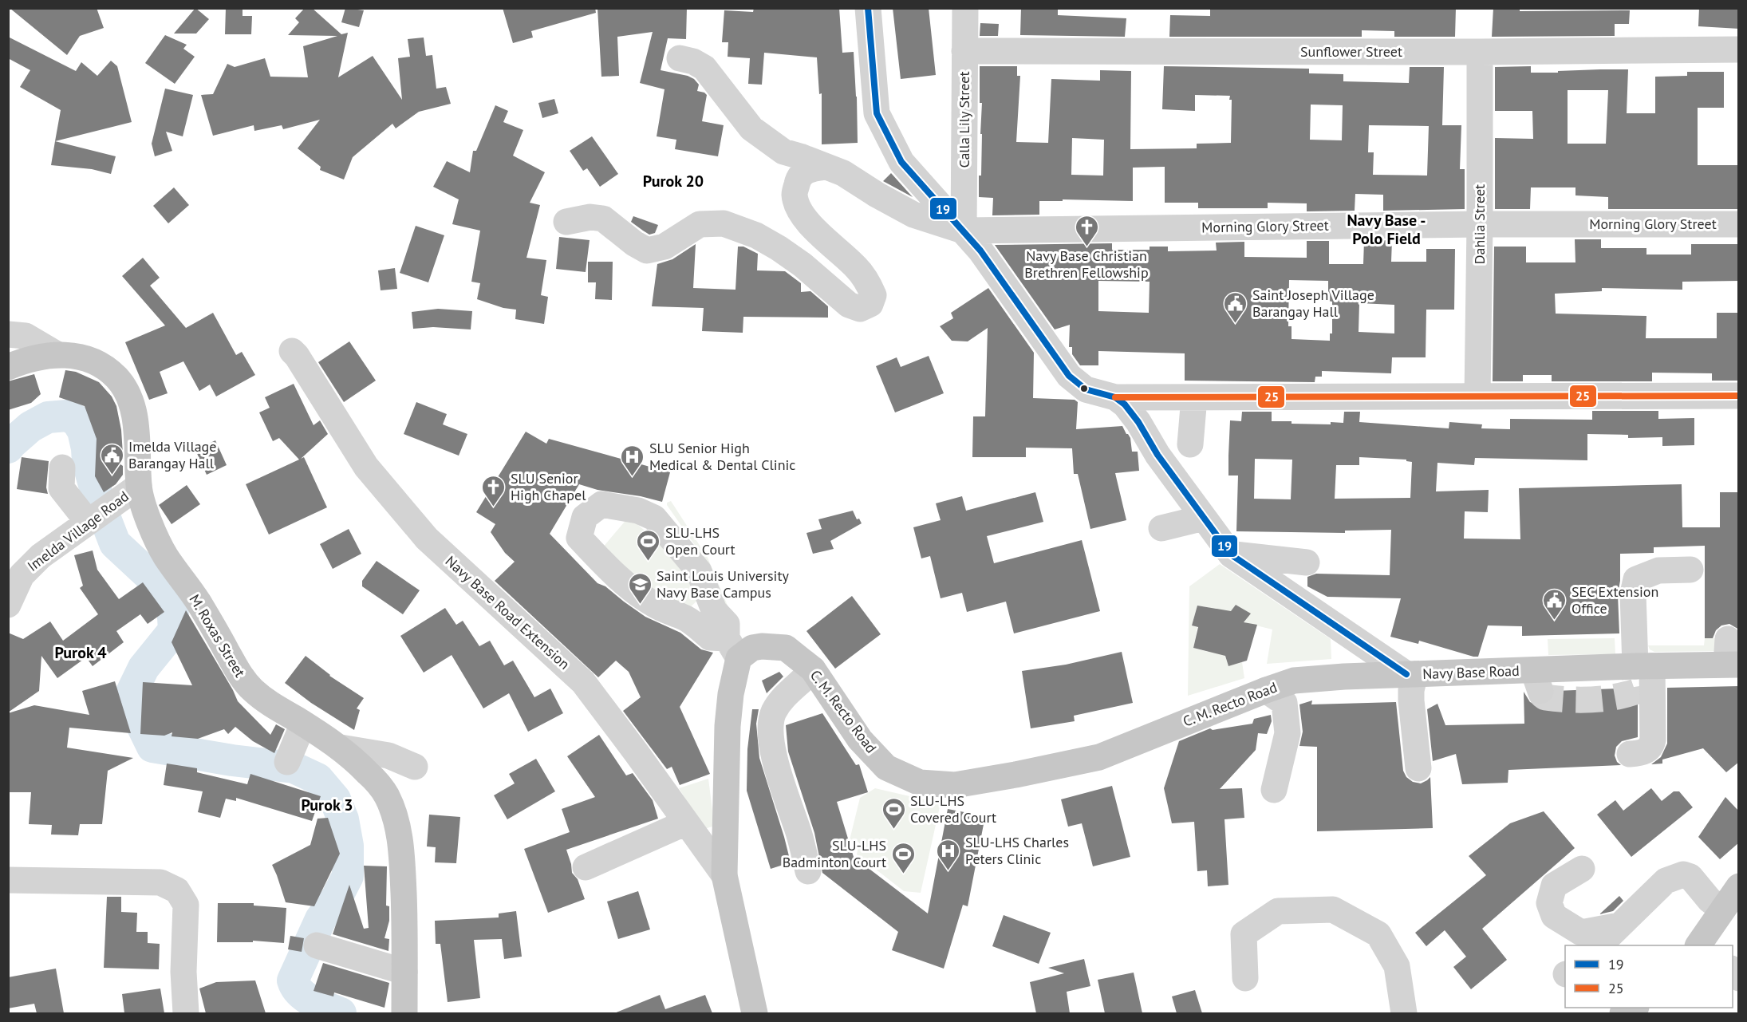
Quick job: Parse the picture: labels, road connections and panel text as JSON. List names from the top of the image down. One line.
{"streets":{"main road":["M. Roxas Street","Navy Base Road","C. M. Recto Road"],"street":["Sunflower Street","Calla Lily Street","Dahlia Street","Morning Glory Street","Imelda Village Road","Navy Base Road Extension"]},"crossings":[["Sunflower Street","Calla Lily Street"],["Sunflower Street","Dahlia Street"],["Calla Lily Street","Morning Glory Street"],["Calla Lily Street","Navy Base Road"],["Dahlia Street","Morning Glory Street"],["Morning Glory Street","Navy Base Road"],["Imelda Village Road","M. Roxas Street"],["Navy Base Road","C. M. Recto Road"]],"districts":["Purok 20","Navy Base - Polo Field","Purok 4","Purok 3"],"places":{"church":["Navy Base Christian Brethren Fellowship","SLU Senior High Chapel"],"public building":["Saint Joseph Village Barangay Hall","Imelda Village Barangay Hall","SEC Extension Office"],"hospital":["SLU Senior High Medical & Dental Clinic","SLU-LHS Charles Peters Clinic"],"sports":["SLU-LHS Open Court","SLU-LHS Covered Court","SLU-LHS Badminton Court"],"school or university":["Saint Louis University Navy Base Campus"]},"lines":["transit line 19","transit line 25"],"legend":["19","25"]}
